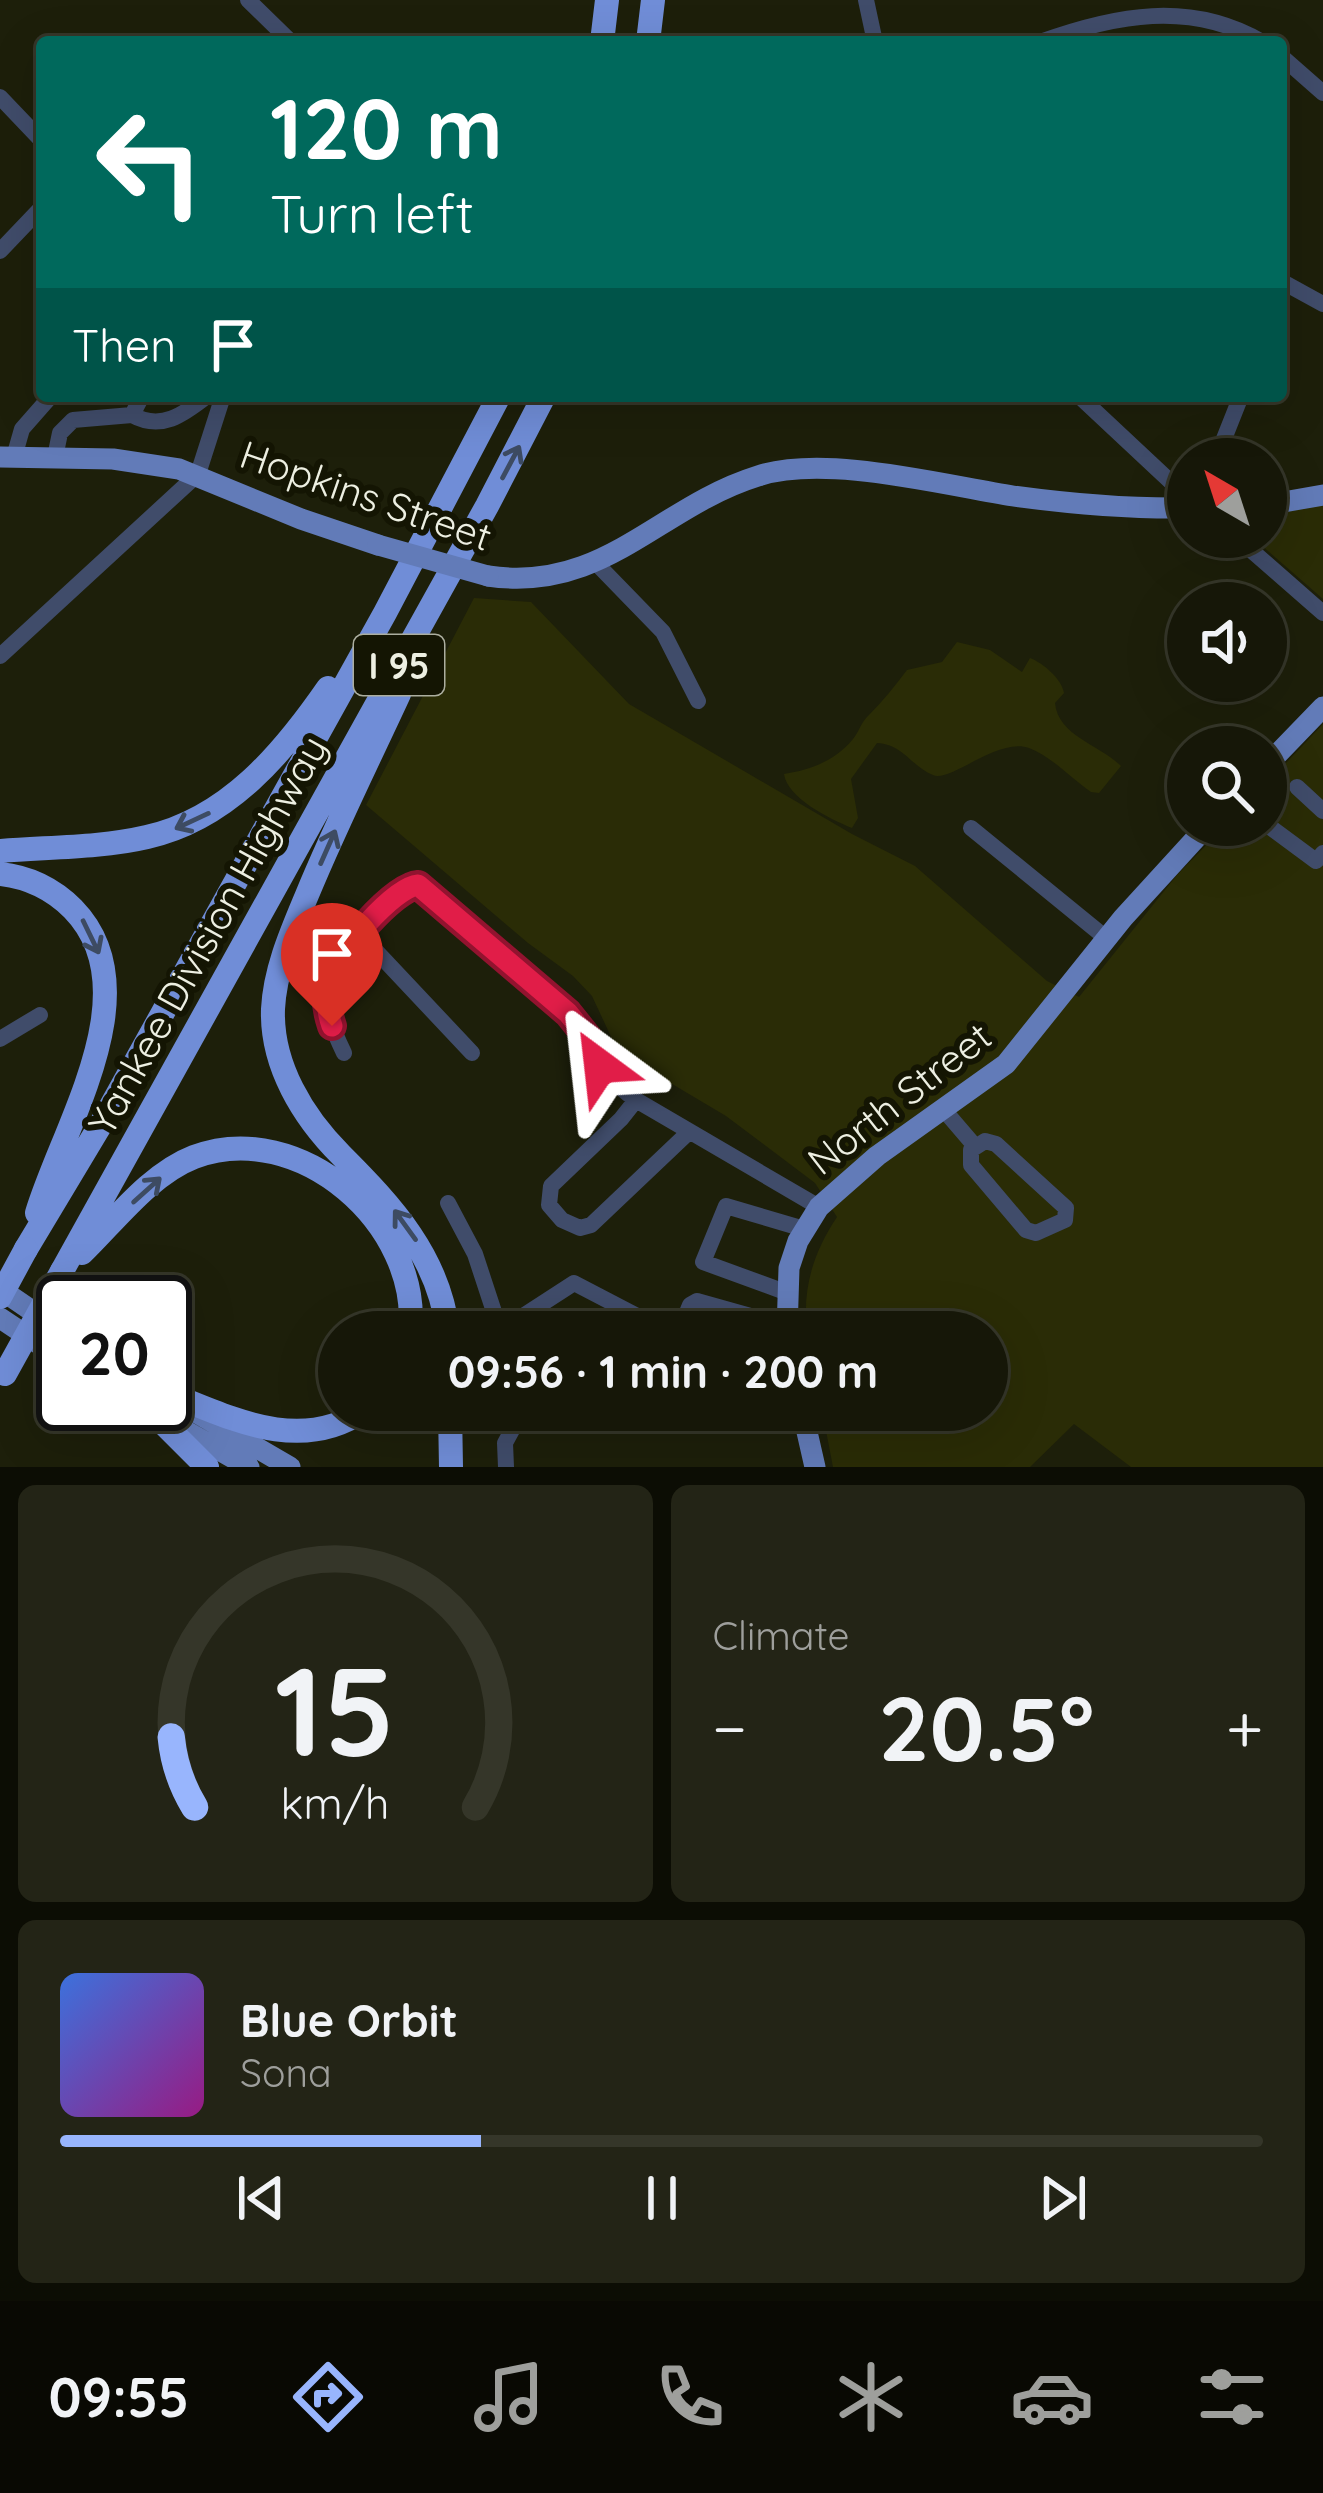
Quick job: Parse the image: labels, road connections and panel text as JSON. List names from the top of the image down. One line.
{"streets":{"highway":["I 95","Yankee Division Highway"],"main road":["Hopkins Street","North Street"]},"north":"top left","page":{"turn":["120 m","Turn left"],"then":"Then","limit":"20","trip":"09:56 · 1 min · 200 m","tile":"Climate","heat":["−","20.5°","+"],"song":["Blue Orbit","Sona"],"tabs":"09:55","gauge":["15","km/h"]}}
